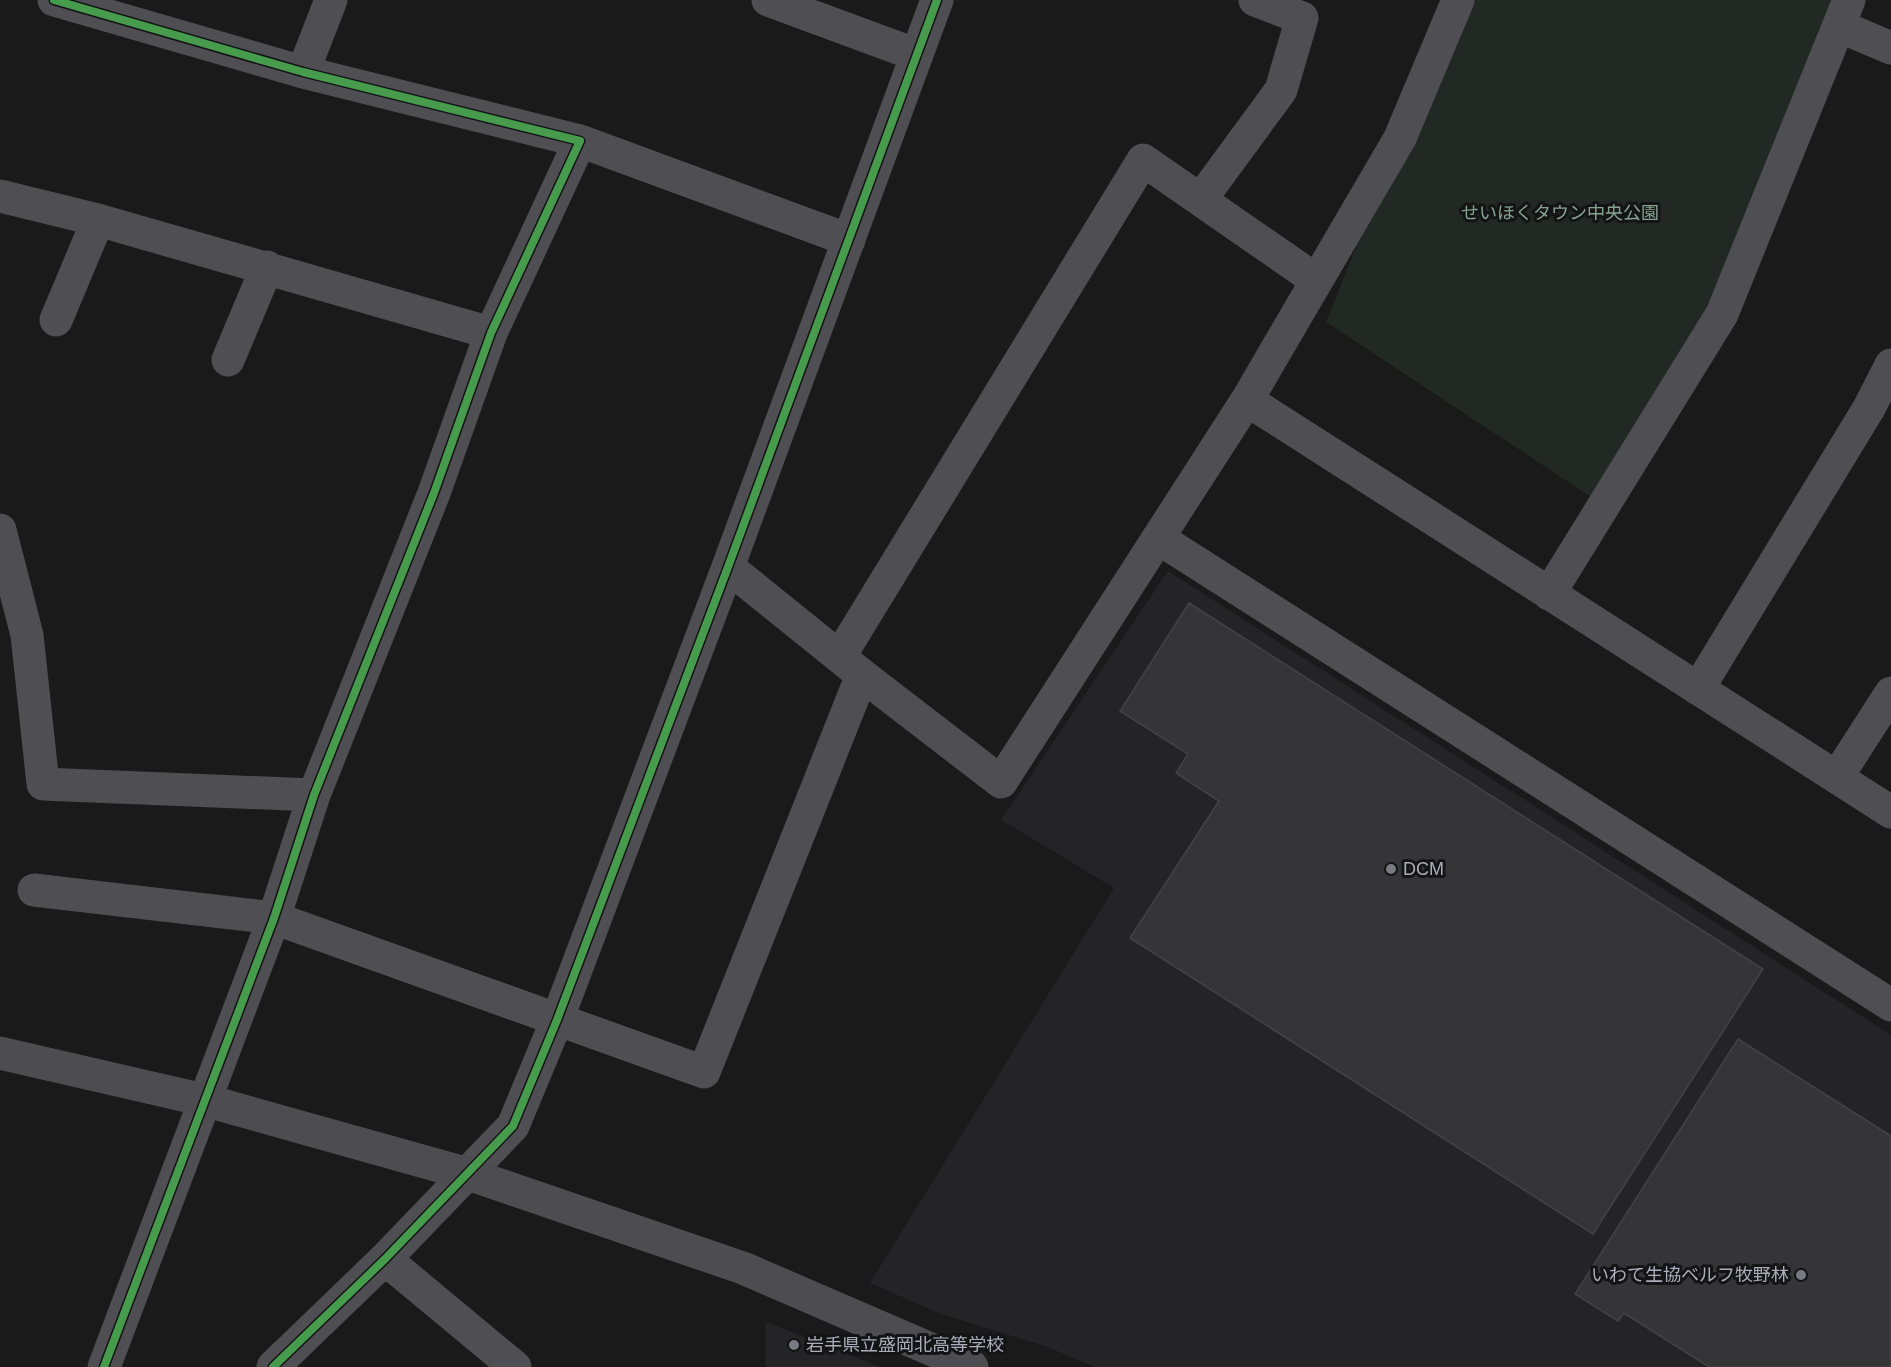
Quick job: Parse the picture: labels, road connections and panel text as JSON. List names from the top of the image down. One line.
{"parks":["せいほくタウン中央公園"],"places":["DCM","いわて生協ベルフ牧野林","岩手県立盛岡北高等学校"]}
